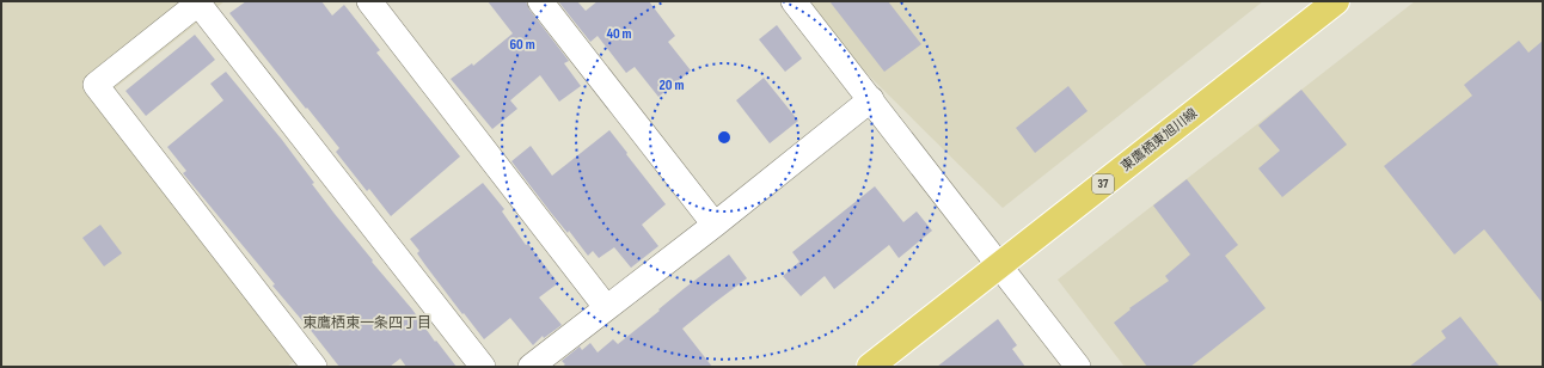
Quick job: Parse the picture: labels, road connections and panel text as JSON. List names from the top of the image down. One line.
{"streets":{"main road":["東鷹栖東旭川線","37"]},"districts":["東鷹栖東一条四丁目"],"rings":["40 m","60 m","20 m"]}
